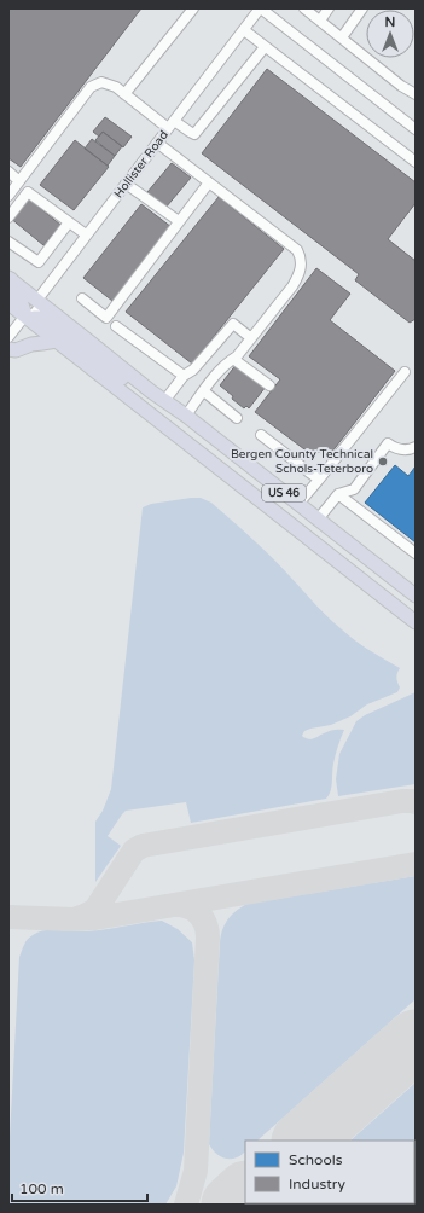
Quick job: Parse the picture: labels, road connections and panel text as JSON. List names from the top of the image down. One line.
{"streets":{"highway":["US 46"],"street":["Hollister Road"]},"crossings":[["Hollister Road","US 46"]],"places":["Bergen County Technical Schols-Teterboro"],"legend":["Schools","Industry"],"scale_bar":"100 m","north":"top"}
